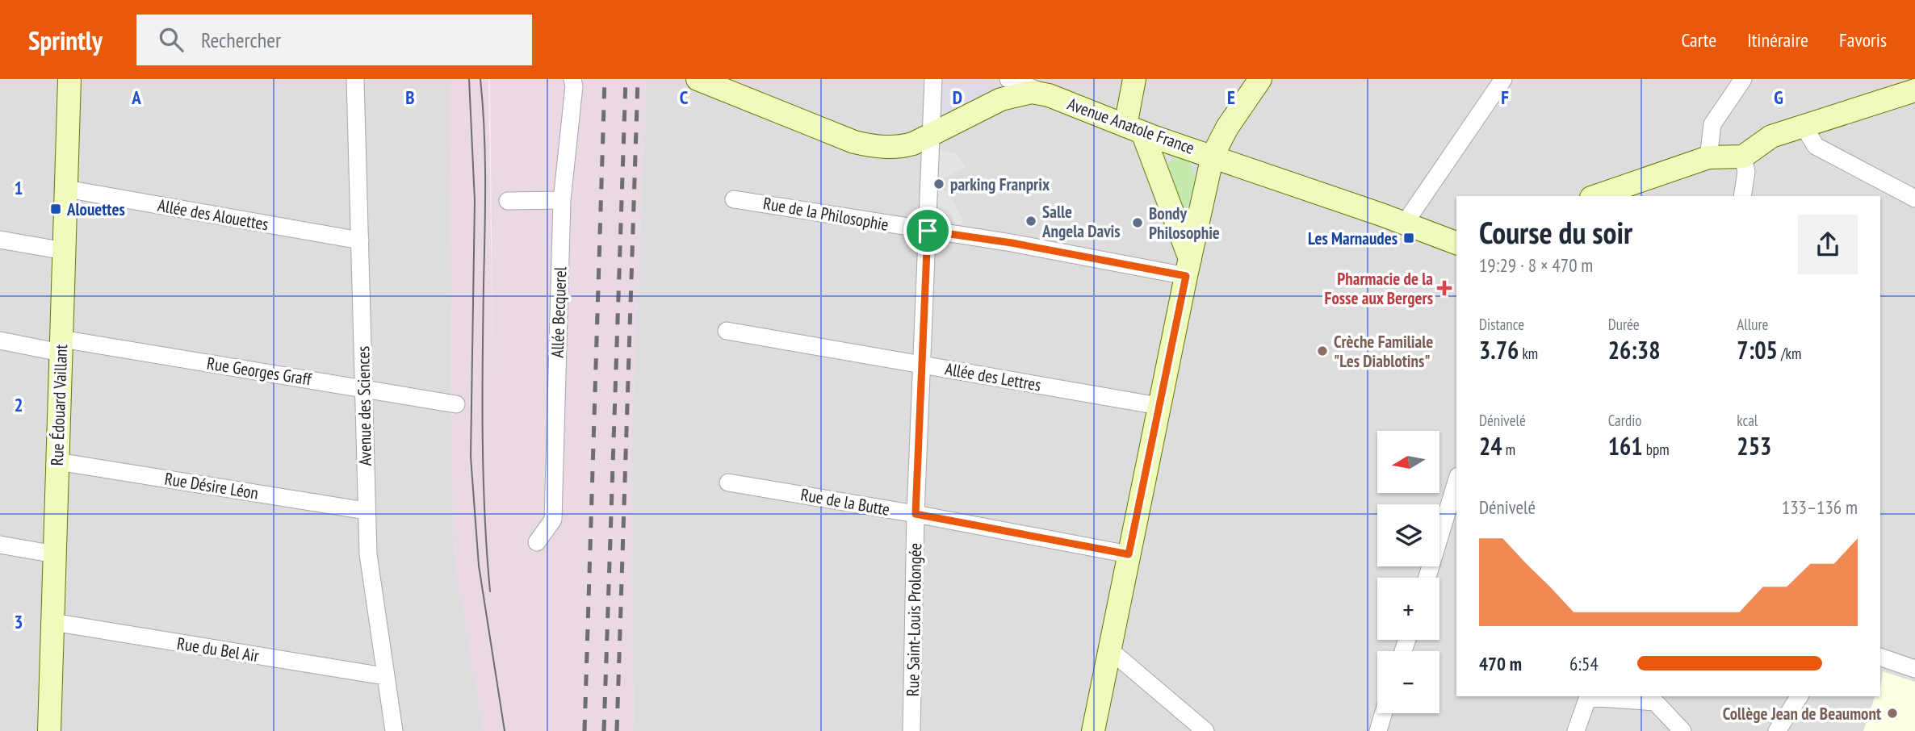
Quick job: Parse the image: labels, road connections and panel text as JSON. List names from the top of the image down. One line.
{"streets":{"street":["Avenue Anatole France","Rue de la Philosophie","Allée des Alouettes","Allée Becquerel","Rue Georges Graff","Allée des Lettres","Rue Édouard Vaillant","Avenue des Sciences","Rue Désire Léon","Rue de la Butte","Rue Saint-Louis Prolongée","Rue du Bel Air"]},"crossings":[["Avenue Anatole France","Rue Saint-Louis Prolongée"],["Rue de la Philosophie","Rue Saint-Louis Prolongée"],["Allée des Alouettes","Rue Édouard Vaillant"],["Allée des Alouettes","Avenue des Sciences"],["Rue Georges Graff","Rue Édouard Vaillant"],["Rue Georges Graff","Avenue des Sciences"],["Allée des Lettres","Rue Saint-Louis Prolongée"],["Rue Édouard Vaillant","Rue Désire Léon"],["Rue Édouard Vaillant","Rue du Bel Air"],["Avenue des Sciences","Rue Désire Léon"],["Avenue des Sciences","Rue du Bel Air"],["Rue de la Butte","Rue Saint-Louis Prolongée"]],"places":{"other":["parking Franprix","Salle Angela Davis","Bondy Philosophie","Crèche Familiale \"Les Diablotins\"","Collège Jean de Beaumont"],"transit":["Alouettes","Les Marnaudes"],"health":["Pharmacie de la Fosse aux Bergers"]},"north":"left","page":{"header":"Sprintly","search":"Rechercher","nav":["Carte","Itinéraire","Favoris"],"heading":["Course du soir","19:29 · 8 × 470 m"],"stats":[["Distance","3.76 km"],["Durée","26:38"],["Allure","7:05 /km"],["Dénivelé","24 m"],["Cardio","161 bpm"],["kcal","253"]],"map_buttons":["+","−"],"chart":["Dénivelé","133–136 m"],"list":[{"name":"470 m","note":"6:54"}]},"grid":{"columns":["A","B","C","D","E","F","G"],"rows":["1","2","3"]}}
